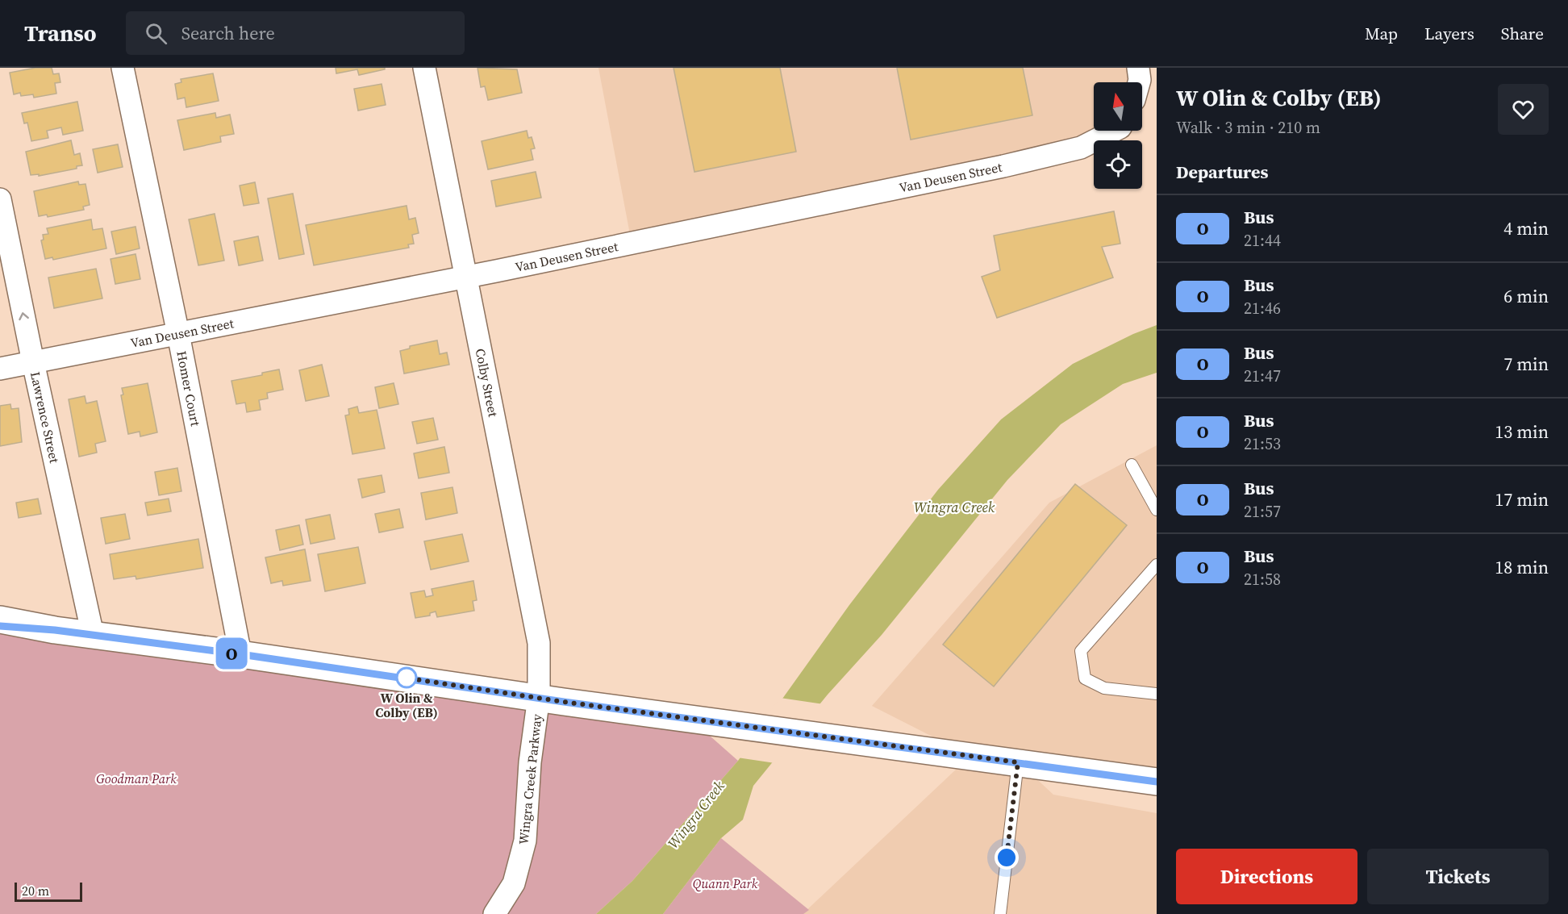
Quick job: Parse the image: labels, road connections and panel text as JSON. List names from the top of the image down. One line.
{"streets":{"street":["Van Deusen Street","Colby Street","Homer Court","Lawrence Street","Wingra Creek Parkway"]},"crossings":[["Van Deusen Street","Colby Street"],["Van Deusen Street","Homer Court"],["Van Deusen Street","Lawrence Street"],["Colby Street","Wingra Creek Parkway"]],"one_way":["Lawrence Street"],"water":["Wingra Creek"],"parks":["Goodman Park","Quann Park"],"places":["W Olin & Colby (EB)"],"lines":["bus line O"],"scale_bar":"20 m","north":"top","page":{"header":"Transo","search":"Search here","nav":["Map","Layers","Share"],"on_map":"O","heading":[["W Olin & Colby (EB)","Walk · 3 min · 210 m"],"Departures"],"list":[{"mark":"O","name":"Bus","note":"21:44","value":"4 min"},{"mark":"O","name":"Bus","note":"21:46","value":"6 min"},{"mark":"O","name":"Bus","note":"21:47","value":"7 min"},{"mark":"O","name":"Bus","note":"21:53","value":"13 min"},{"mark":"O","name":"Bus","note":"21:57","value":"17 min"},{"mark":"O","name":"Bus","note":"21:58","value":"18 min"}],"buttons":["Directions","Tickets"],"scale":"20 m"}}
